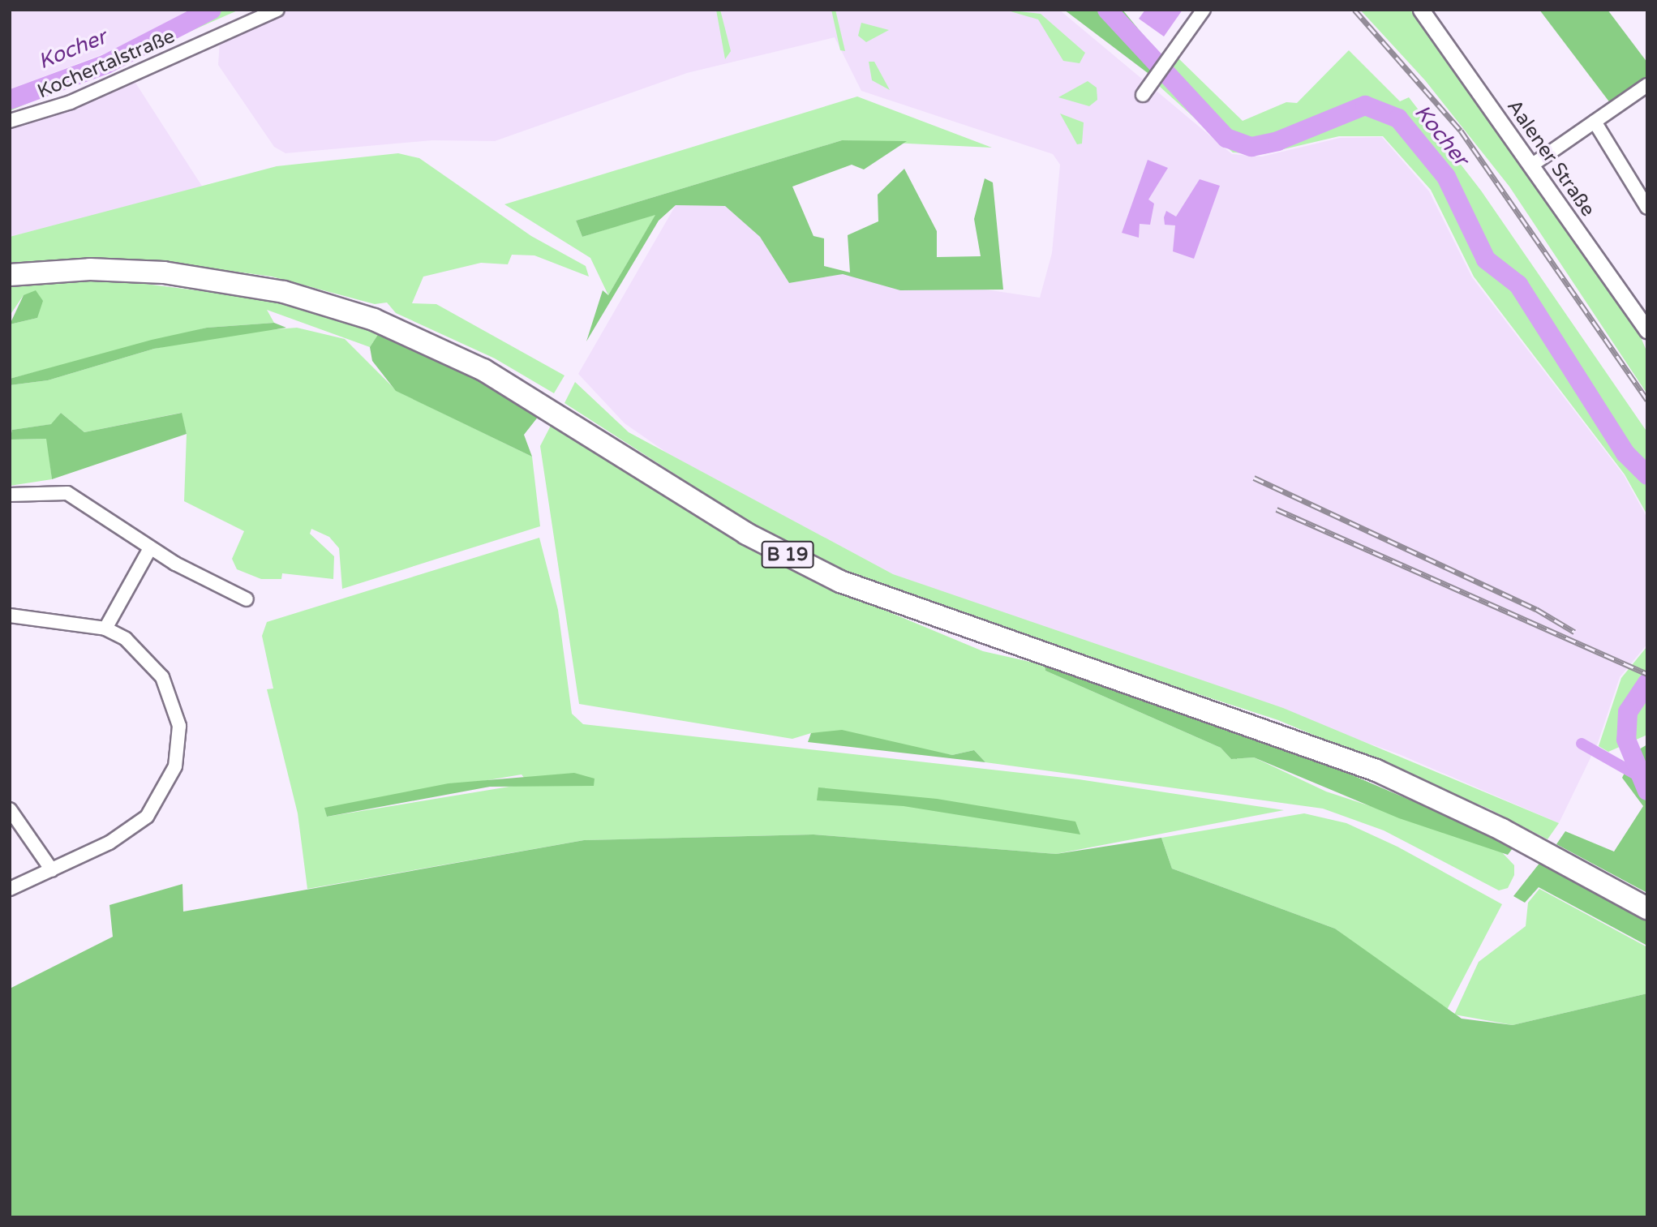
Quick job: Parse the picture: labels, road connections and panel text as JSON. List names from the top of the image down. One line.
{"streets":{"highway":["B 19"],"street":["Kochertalstraße","Aalener Straße"]},"water":["Kocher"]}
